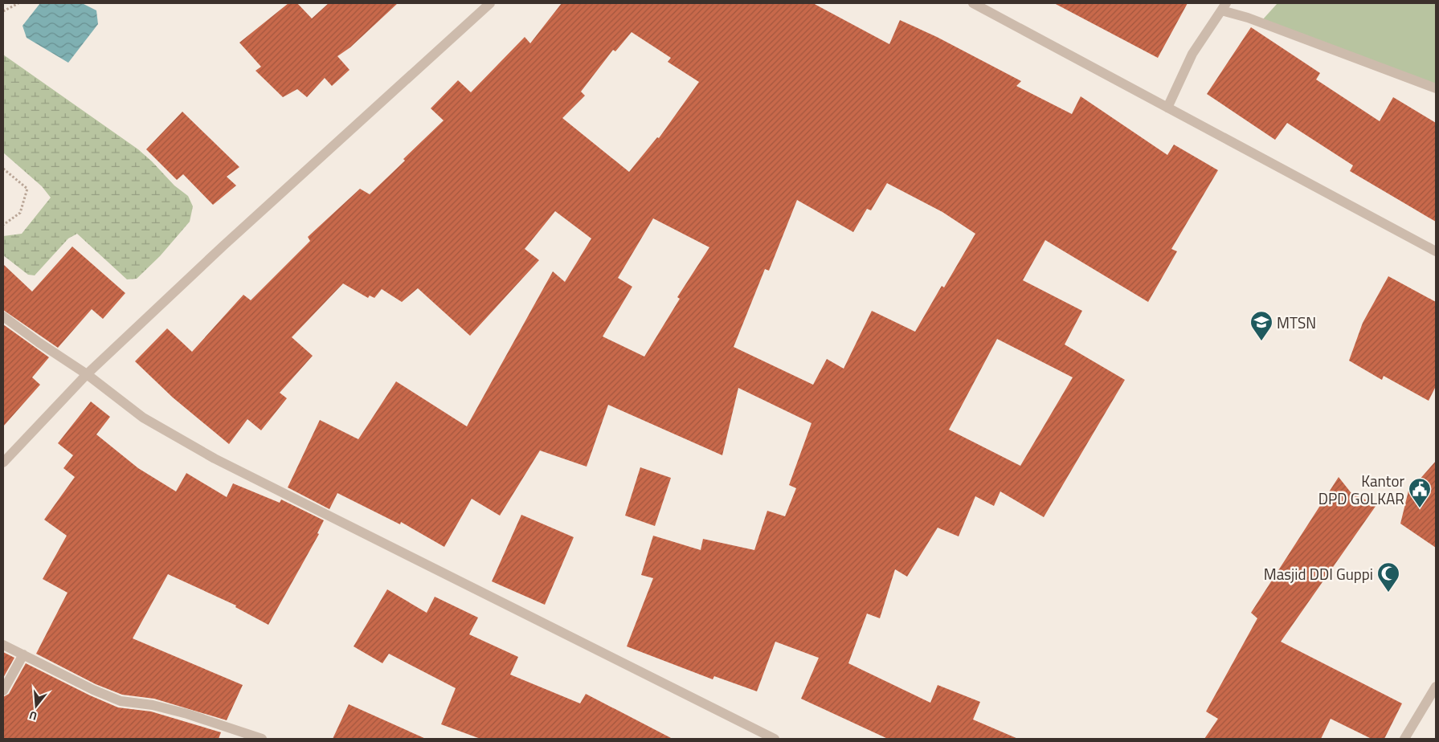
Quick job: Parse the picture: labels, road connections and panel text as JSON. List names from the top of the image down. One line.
{"places":{"school or university":["MTSN"],"public building":["Kantor DPD GOLKAR"],"mosque":["Masjid DDI Guppi"]},"north":"bottom"}
